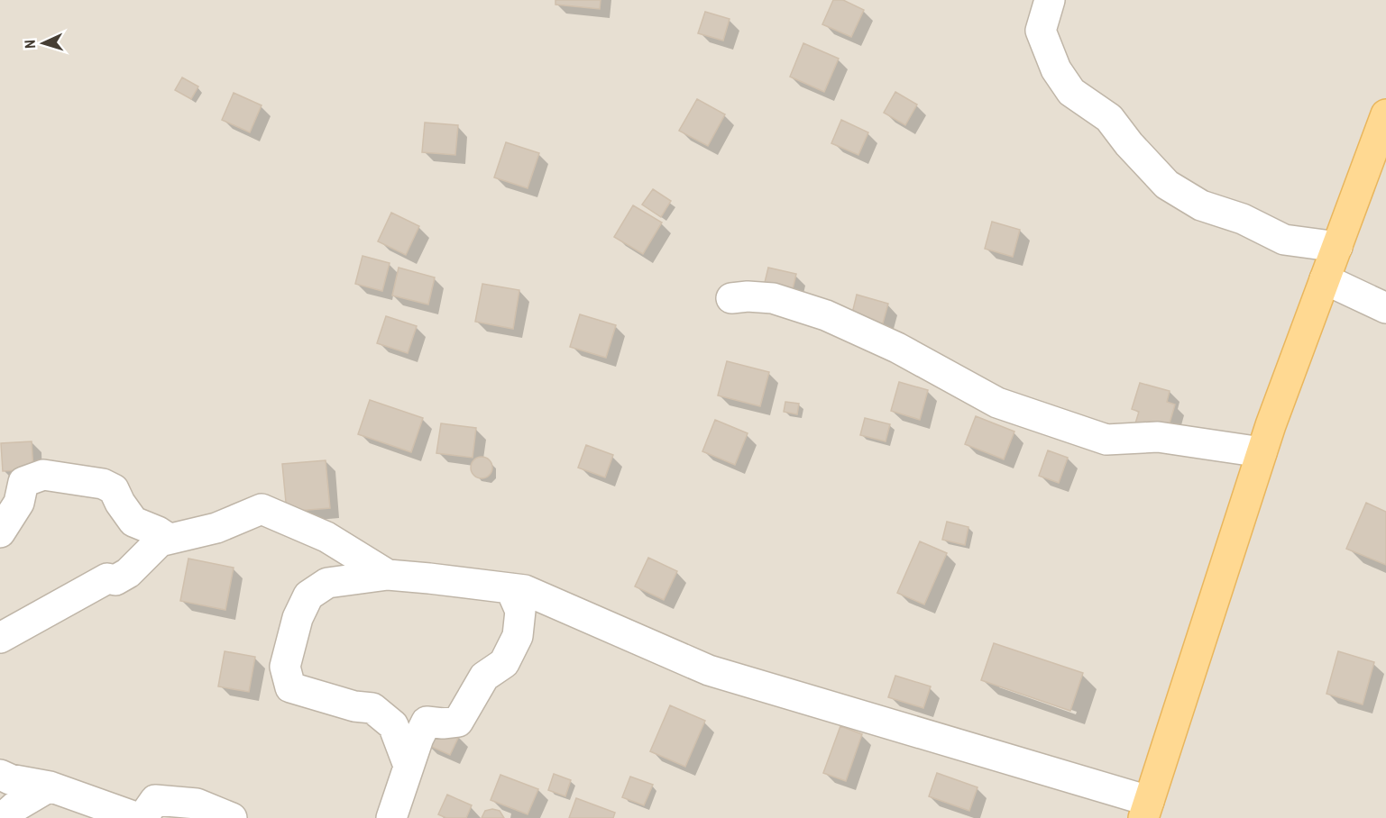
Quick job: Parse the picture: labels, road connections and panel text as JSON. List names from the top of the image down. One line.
{"north":"left"}
